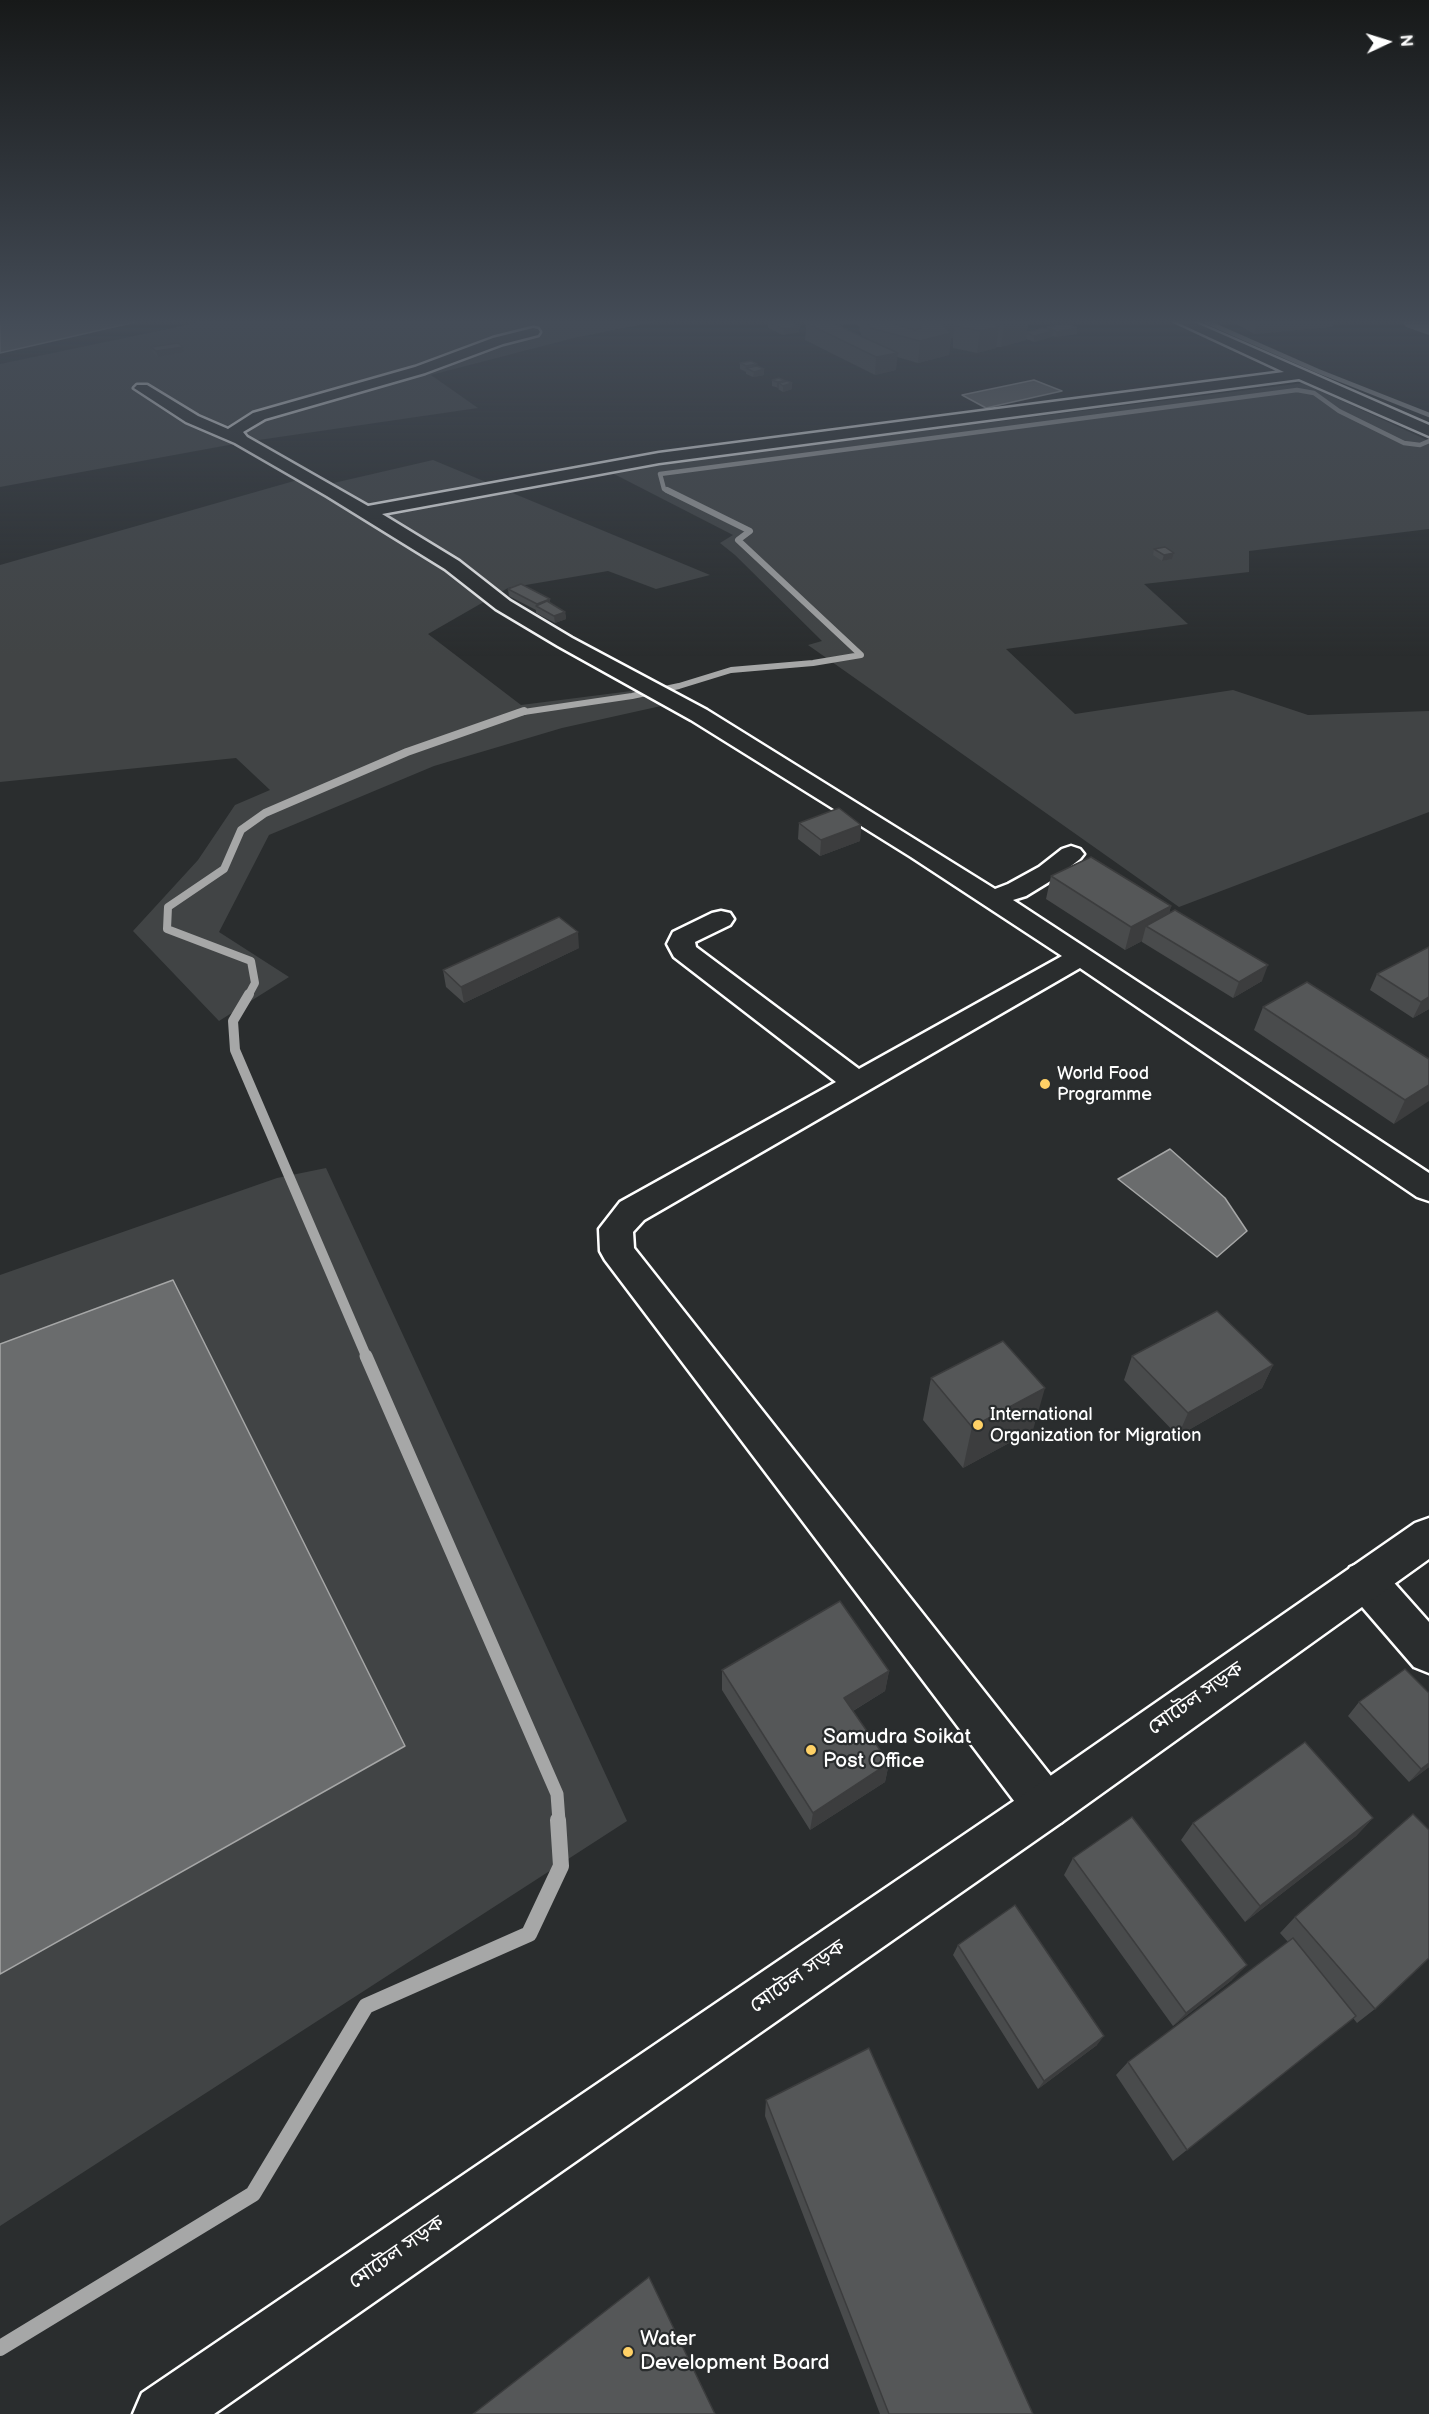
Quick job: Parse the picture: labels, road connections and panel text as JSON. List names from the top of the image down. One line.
{"streets":{"main road":["মোটেল সড়ক"]},"places":["World Food Programme","International Organization for Migration","Samudra Soikat Post Office","Water Development Board"],"north":"right"}
